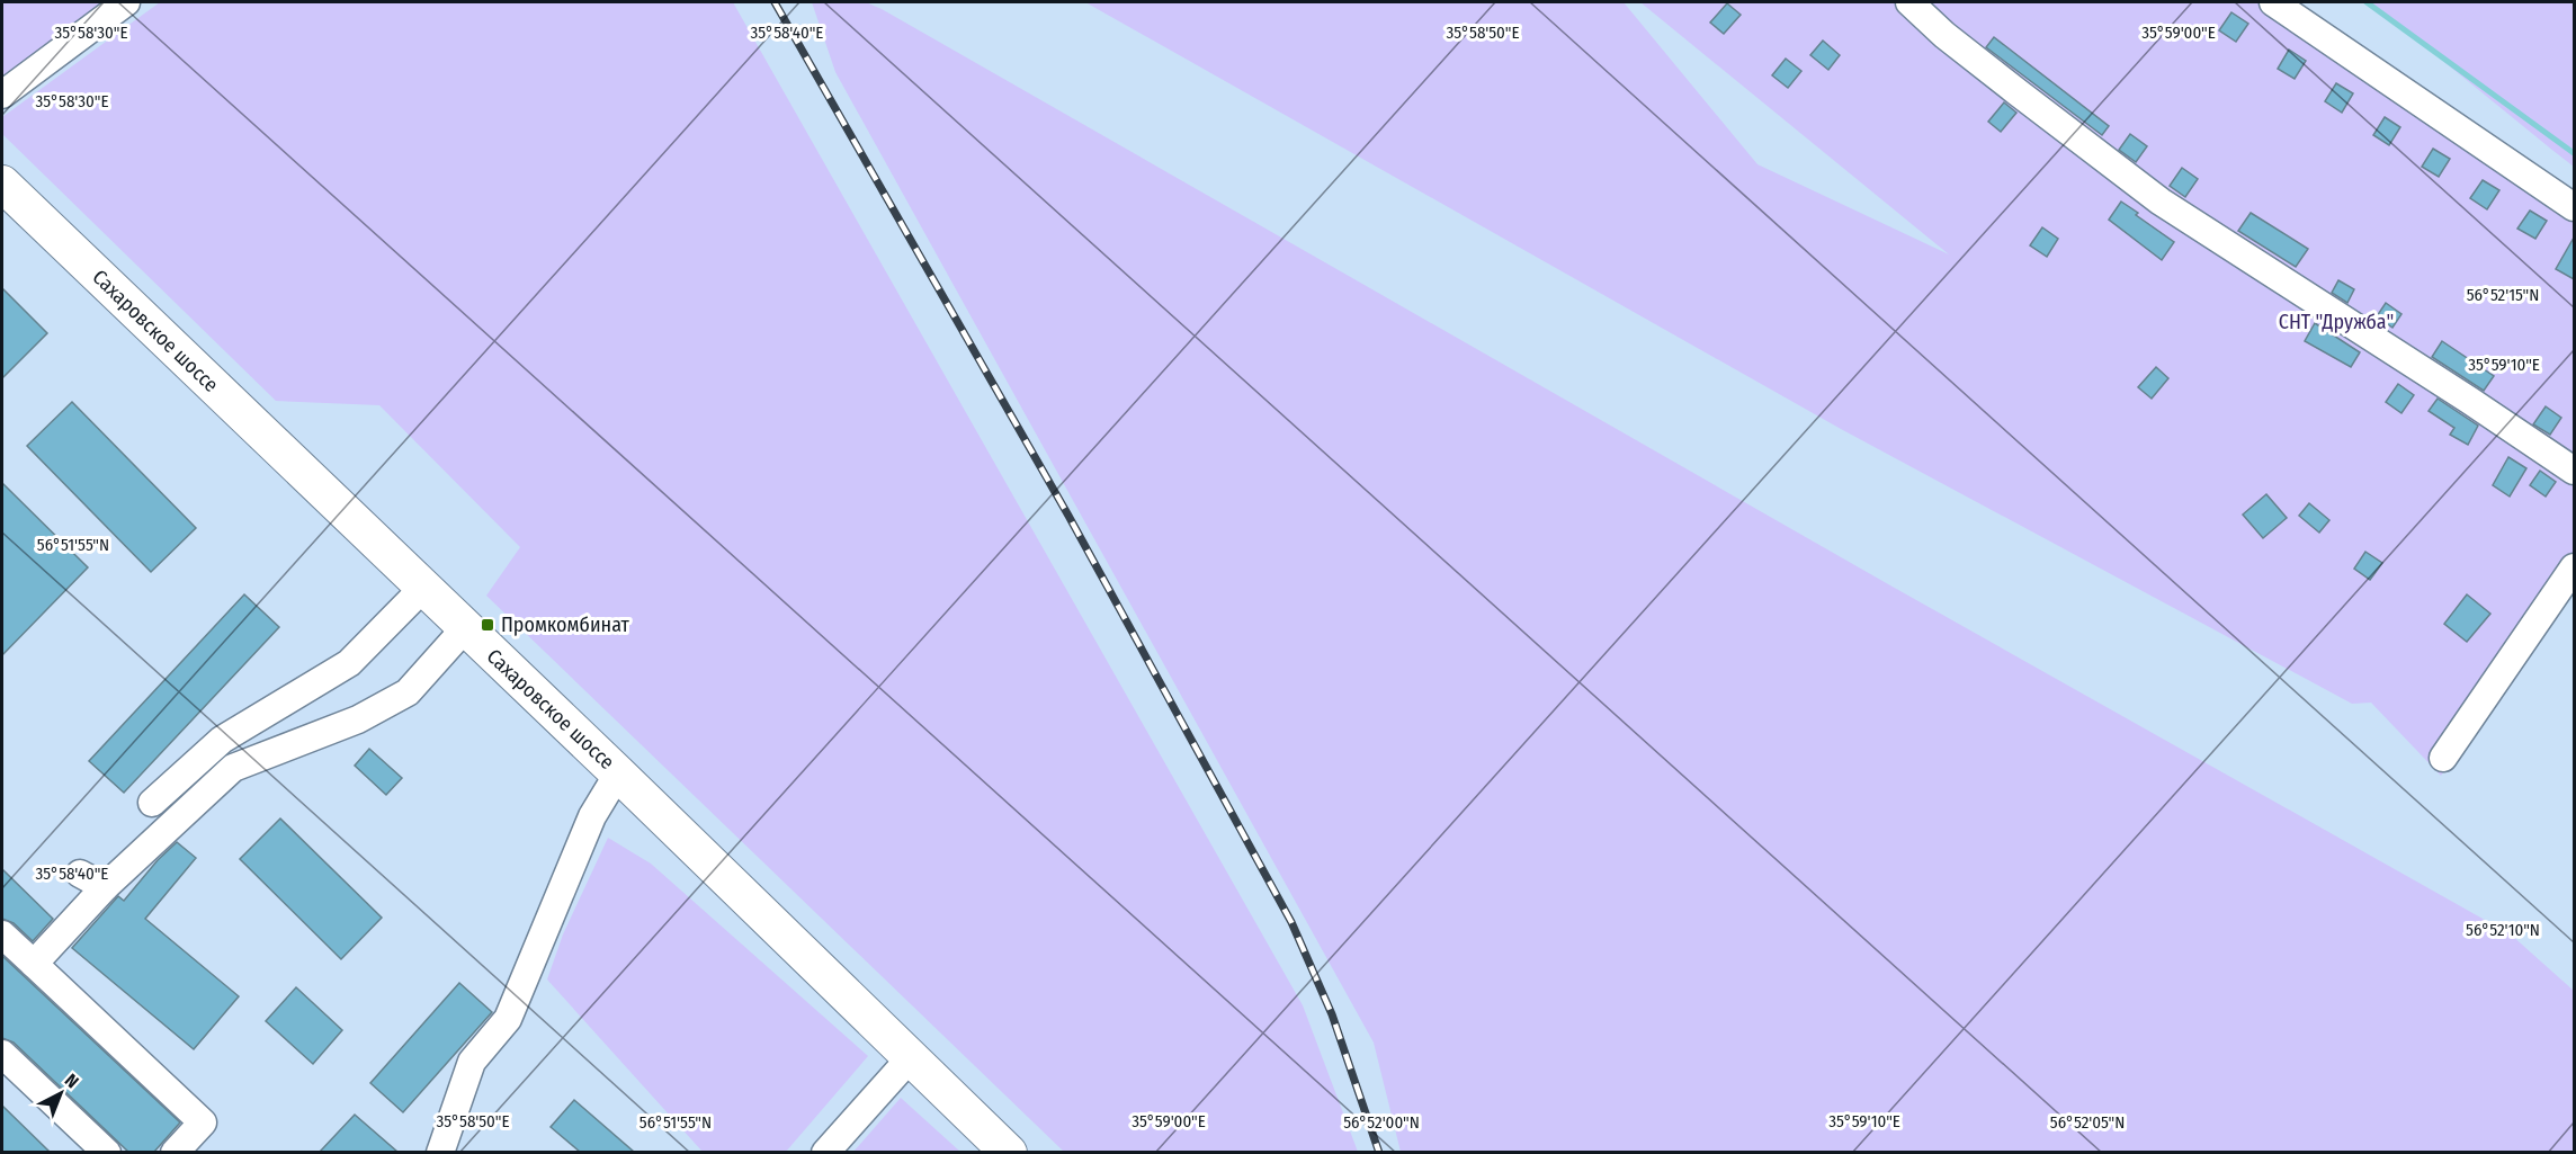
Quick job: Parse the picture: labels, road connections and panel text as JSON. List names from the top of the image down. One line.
{"streets":{"main road":["Сахаровское шоссе"]},"parks":["СНТ \"Дружба\""],"places":{"transit":["Промкомбинат"]},"north":"top right","coordinates":["35°58'30\"E","35°58'40\"E","35°59'00\"E","35°58'50\"E","56°52'15\"N","35°59'10\"E","56°51'55\"N","56°52'10\"N","56°52'00\"N","56°52'05\"N"]}
